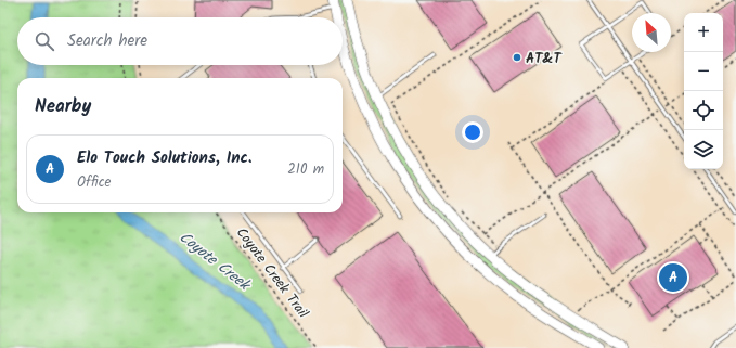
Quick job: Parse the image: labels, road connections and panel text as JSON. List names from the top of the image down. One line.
{"streets":{"path":["Coyote Creek Trail"]},"water":["Coyote Creek"],"places":["AT&T"],"north":"top left","page":{"map_buttons":["+","−"],"search":"Search here","heading":"Nearby","list":[{"mark":"A","name":"Elo Touch Solutions, Inc.","note":"Office","value":"210 m"}],"pins":"A"}}
